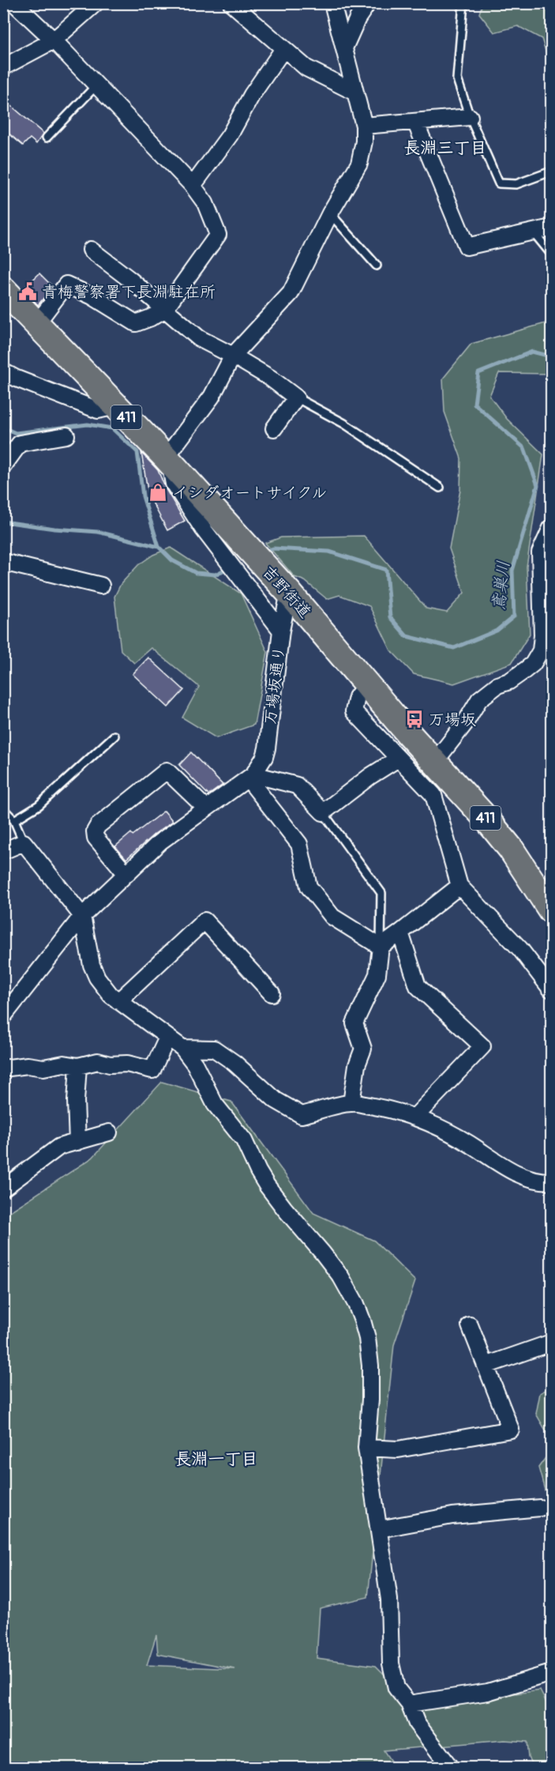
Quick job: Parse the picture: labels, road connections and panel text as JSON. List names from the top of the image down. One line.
{"streets":{"highway":["411","吉野街道"],"street":["万場坂通り"]},"crossings":[["吉野街道","万場坂通り"]],"districts":["長淵三丁目","長淵一丁目"],"water":["鳶巣川"],"places":{"public building":["青梅警察署下長淵駐在所"],"shop":["イシダオートサイクル"],"bus stop":["万場坂"]}}
